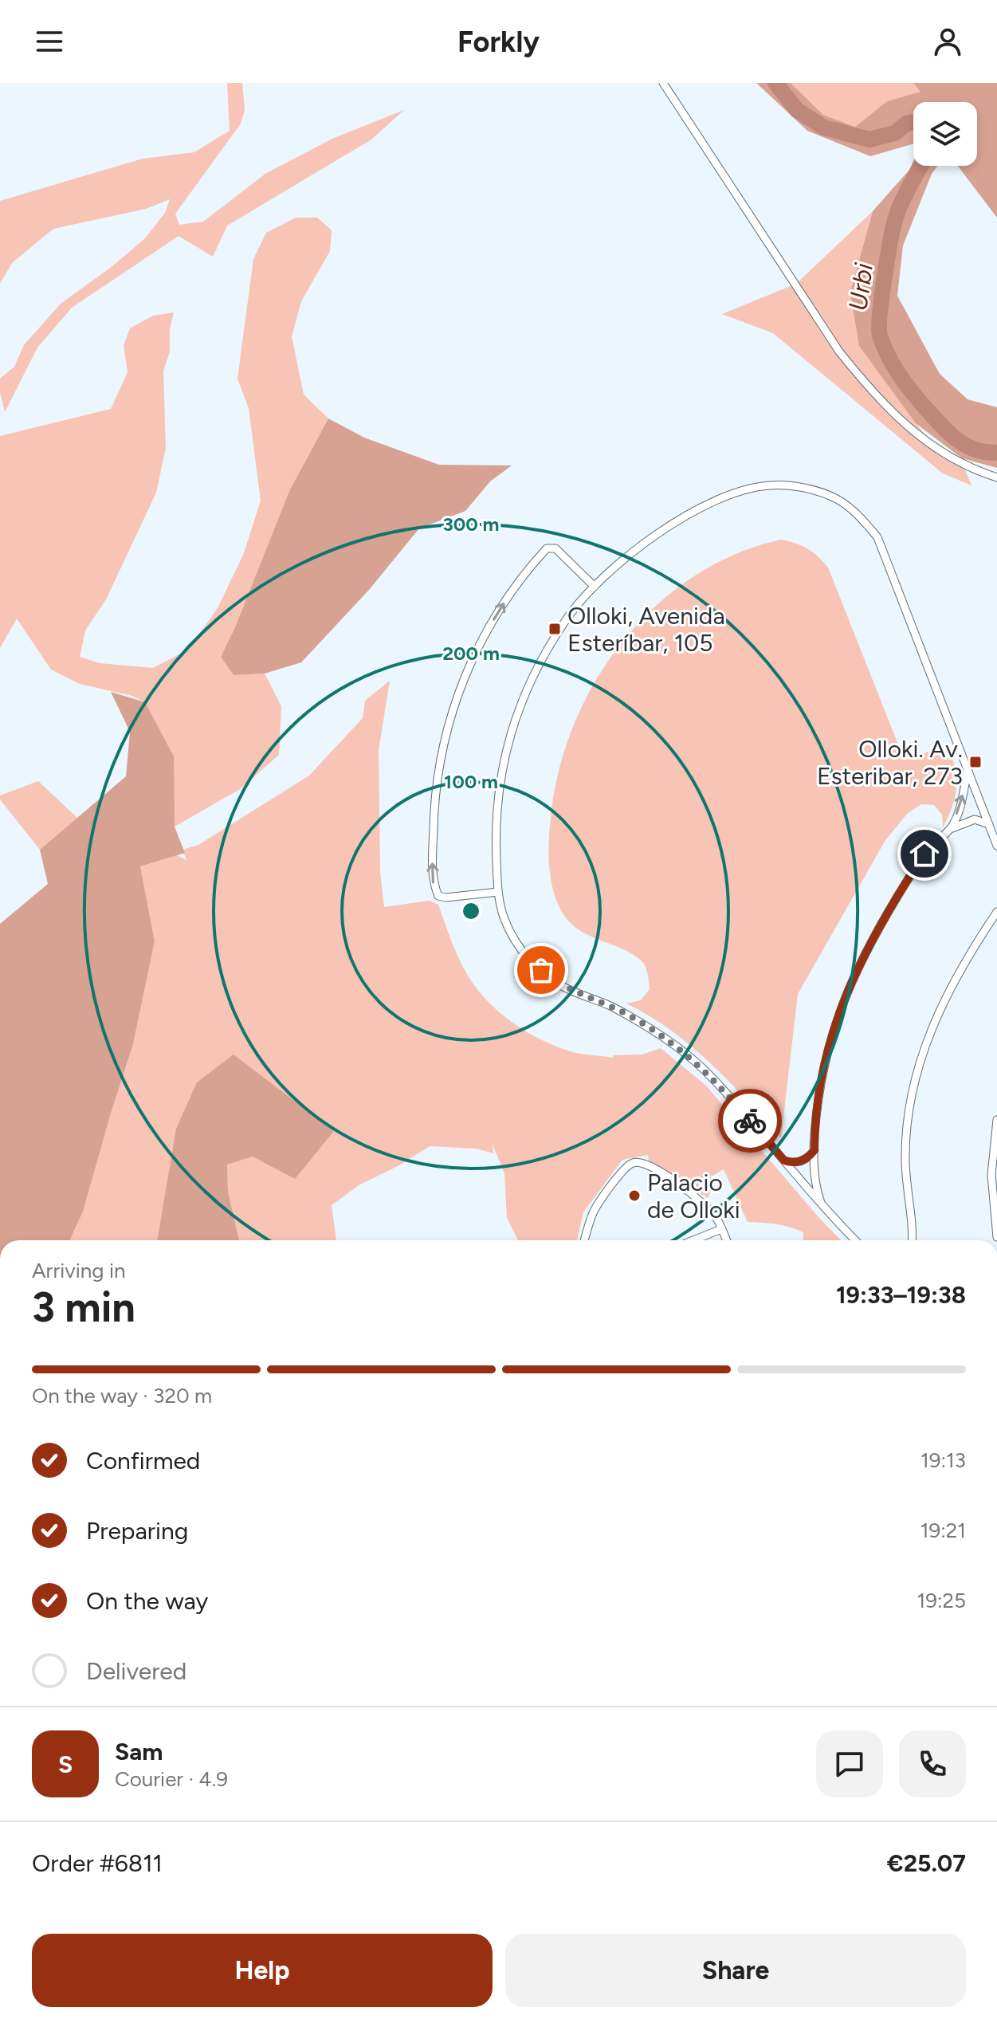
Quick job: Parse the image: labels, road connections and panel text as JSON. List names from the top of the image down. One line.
{"water":["Urbi"],"places":{"transit":["Olloki, Avenida Esteríbar, 105","Olloki. Av. Esteribar, 273"],"other":["Palacio de Olloki"]},"page":{"header":"Forkly","heading":["3 min","Arriving in","19:33–19:38"],"panel":["Sam","Courier · 4.9","Order #6811","€25.07"],"bar":"On the way · 320 m","list":[["Confirmed","19:13"],["Preparing","19:21"],["On the way","19:25"],"Delivered"],"round":"S","buttons":["Help","Share"]},"rings":["300 m","200 m","100 m"]}
